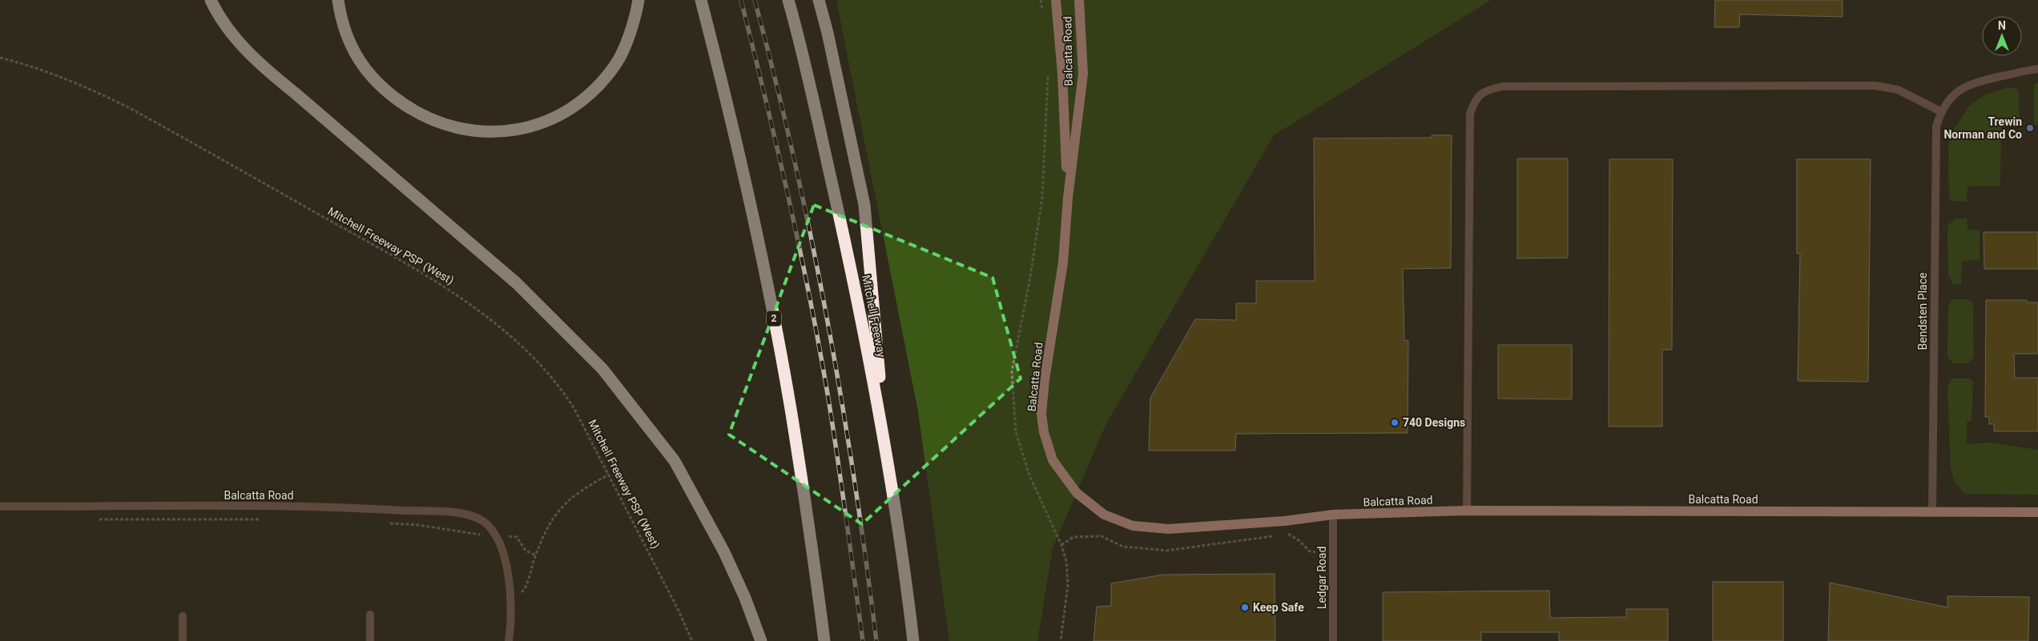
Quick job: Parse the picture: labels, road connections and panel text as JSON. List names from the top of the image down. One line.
{"streets":{"highway":["Mitchell Freeway","2"],"main road":["Balcatta Road"],"street":["Bendsten Place","Ledgar Road"],"path":["Mitchell Freeway PSP (West)"]},"crossings":[["Balcatta Road","Bendsten Place"],["Balcatta Road","Ledgar Road"]],"places":["Trewin Norman and Co","740 Designs","Keep Safe"],"north":"top"}
